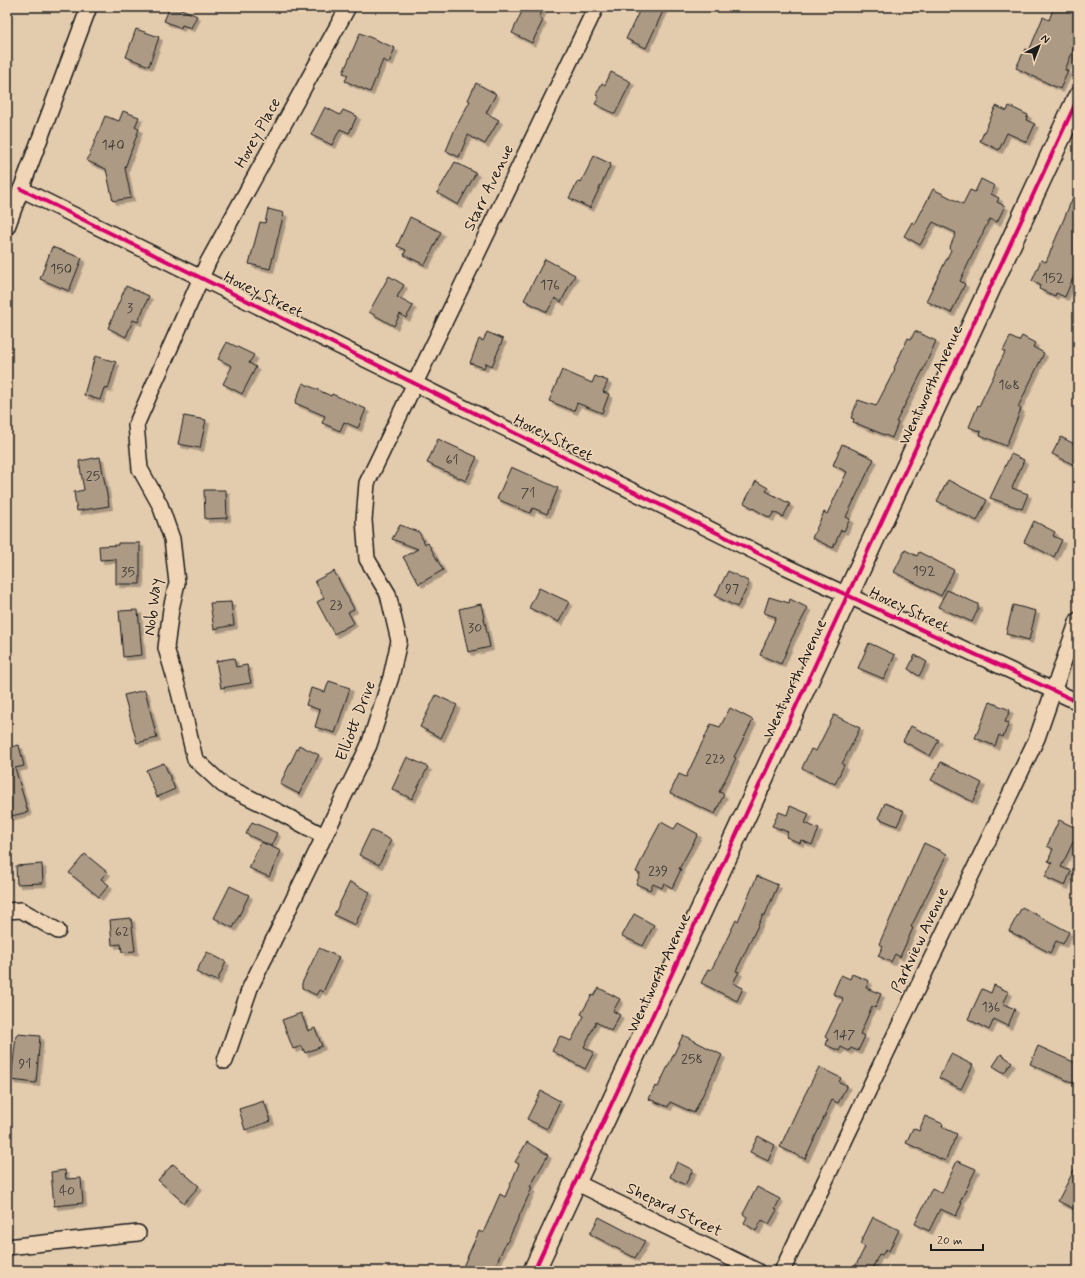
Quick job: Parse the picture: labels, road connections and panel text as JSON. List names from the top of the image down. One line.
{"streets":{"street":["Hovey Place","Starr Avenue","Hovey Street","Wentworth Avenue","Nob Way","Elliott Drive","Parkview Avenue","Shepard Street"]},"crossings":[["Hovey Place","Hovey Street"],["Hovey Place","Nob Way"],["Starr Avenue","Hovey Street"],["Starr Avenue","Elliott Drive"],["Hovey Street","Wentworth Avenue"],["Hovey Street","Nob Way"],["Hovey Street","Elliott Drive"],["Hovey Street","Parkview Avenue"],["Wentworth Avenue","Shepard Street"],["Nob Way","Elliott Drive"]],"house_numbers":["140","150","152","176","3","168","61","25","71","192","35","97","23","30","223","239","62","136","147","258","91","40"],"scale_bar":"20 m","north":"top right"}
